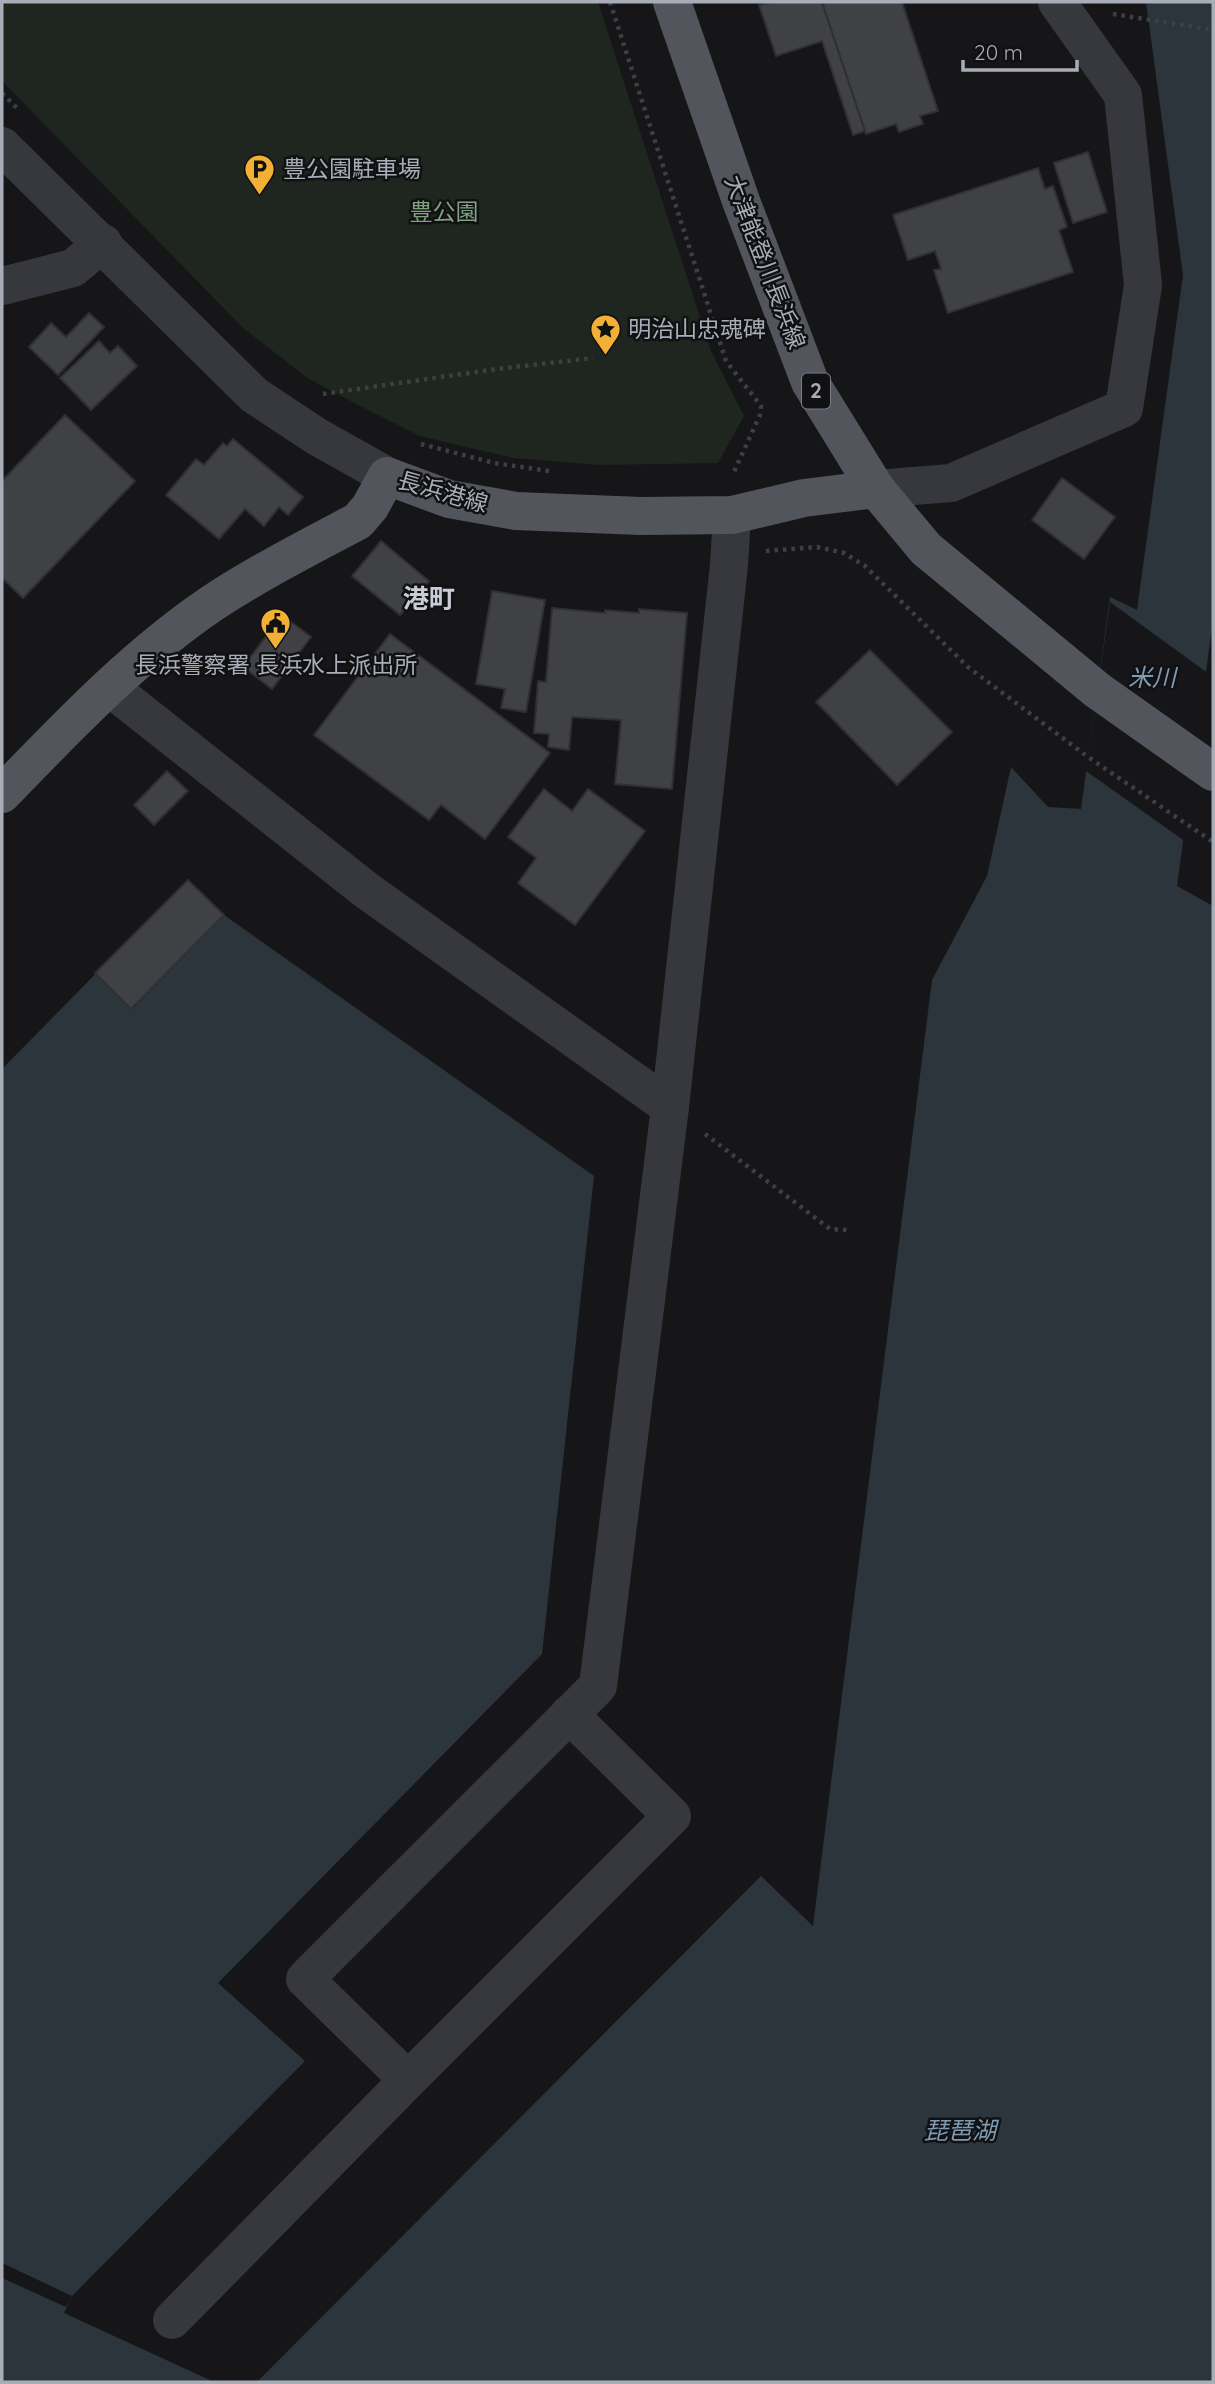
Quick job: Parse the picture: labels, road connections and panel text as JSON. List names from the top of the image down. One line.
{"streets":{"main road":["大津能登川長浜線","2","長浜港線"]},"crossings":[["大津能登川長浜線","長浜港線"]],"districts":["港町"],"water":["米川","琵琶湖"],"parks":["豊公園"],"places":{"parking":["豊公園駐車場"],"place":["明治山忠魂碑"],"public building":["長浜警察署 長浜水上派出所"]},"scale_bar":"20 m"}
